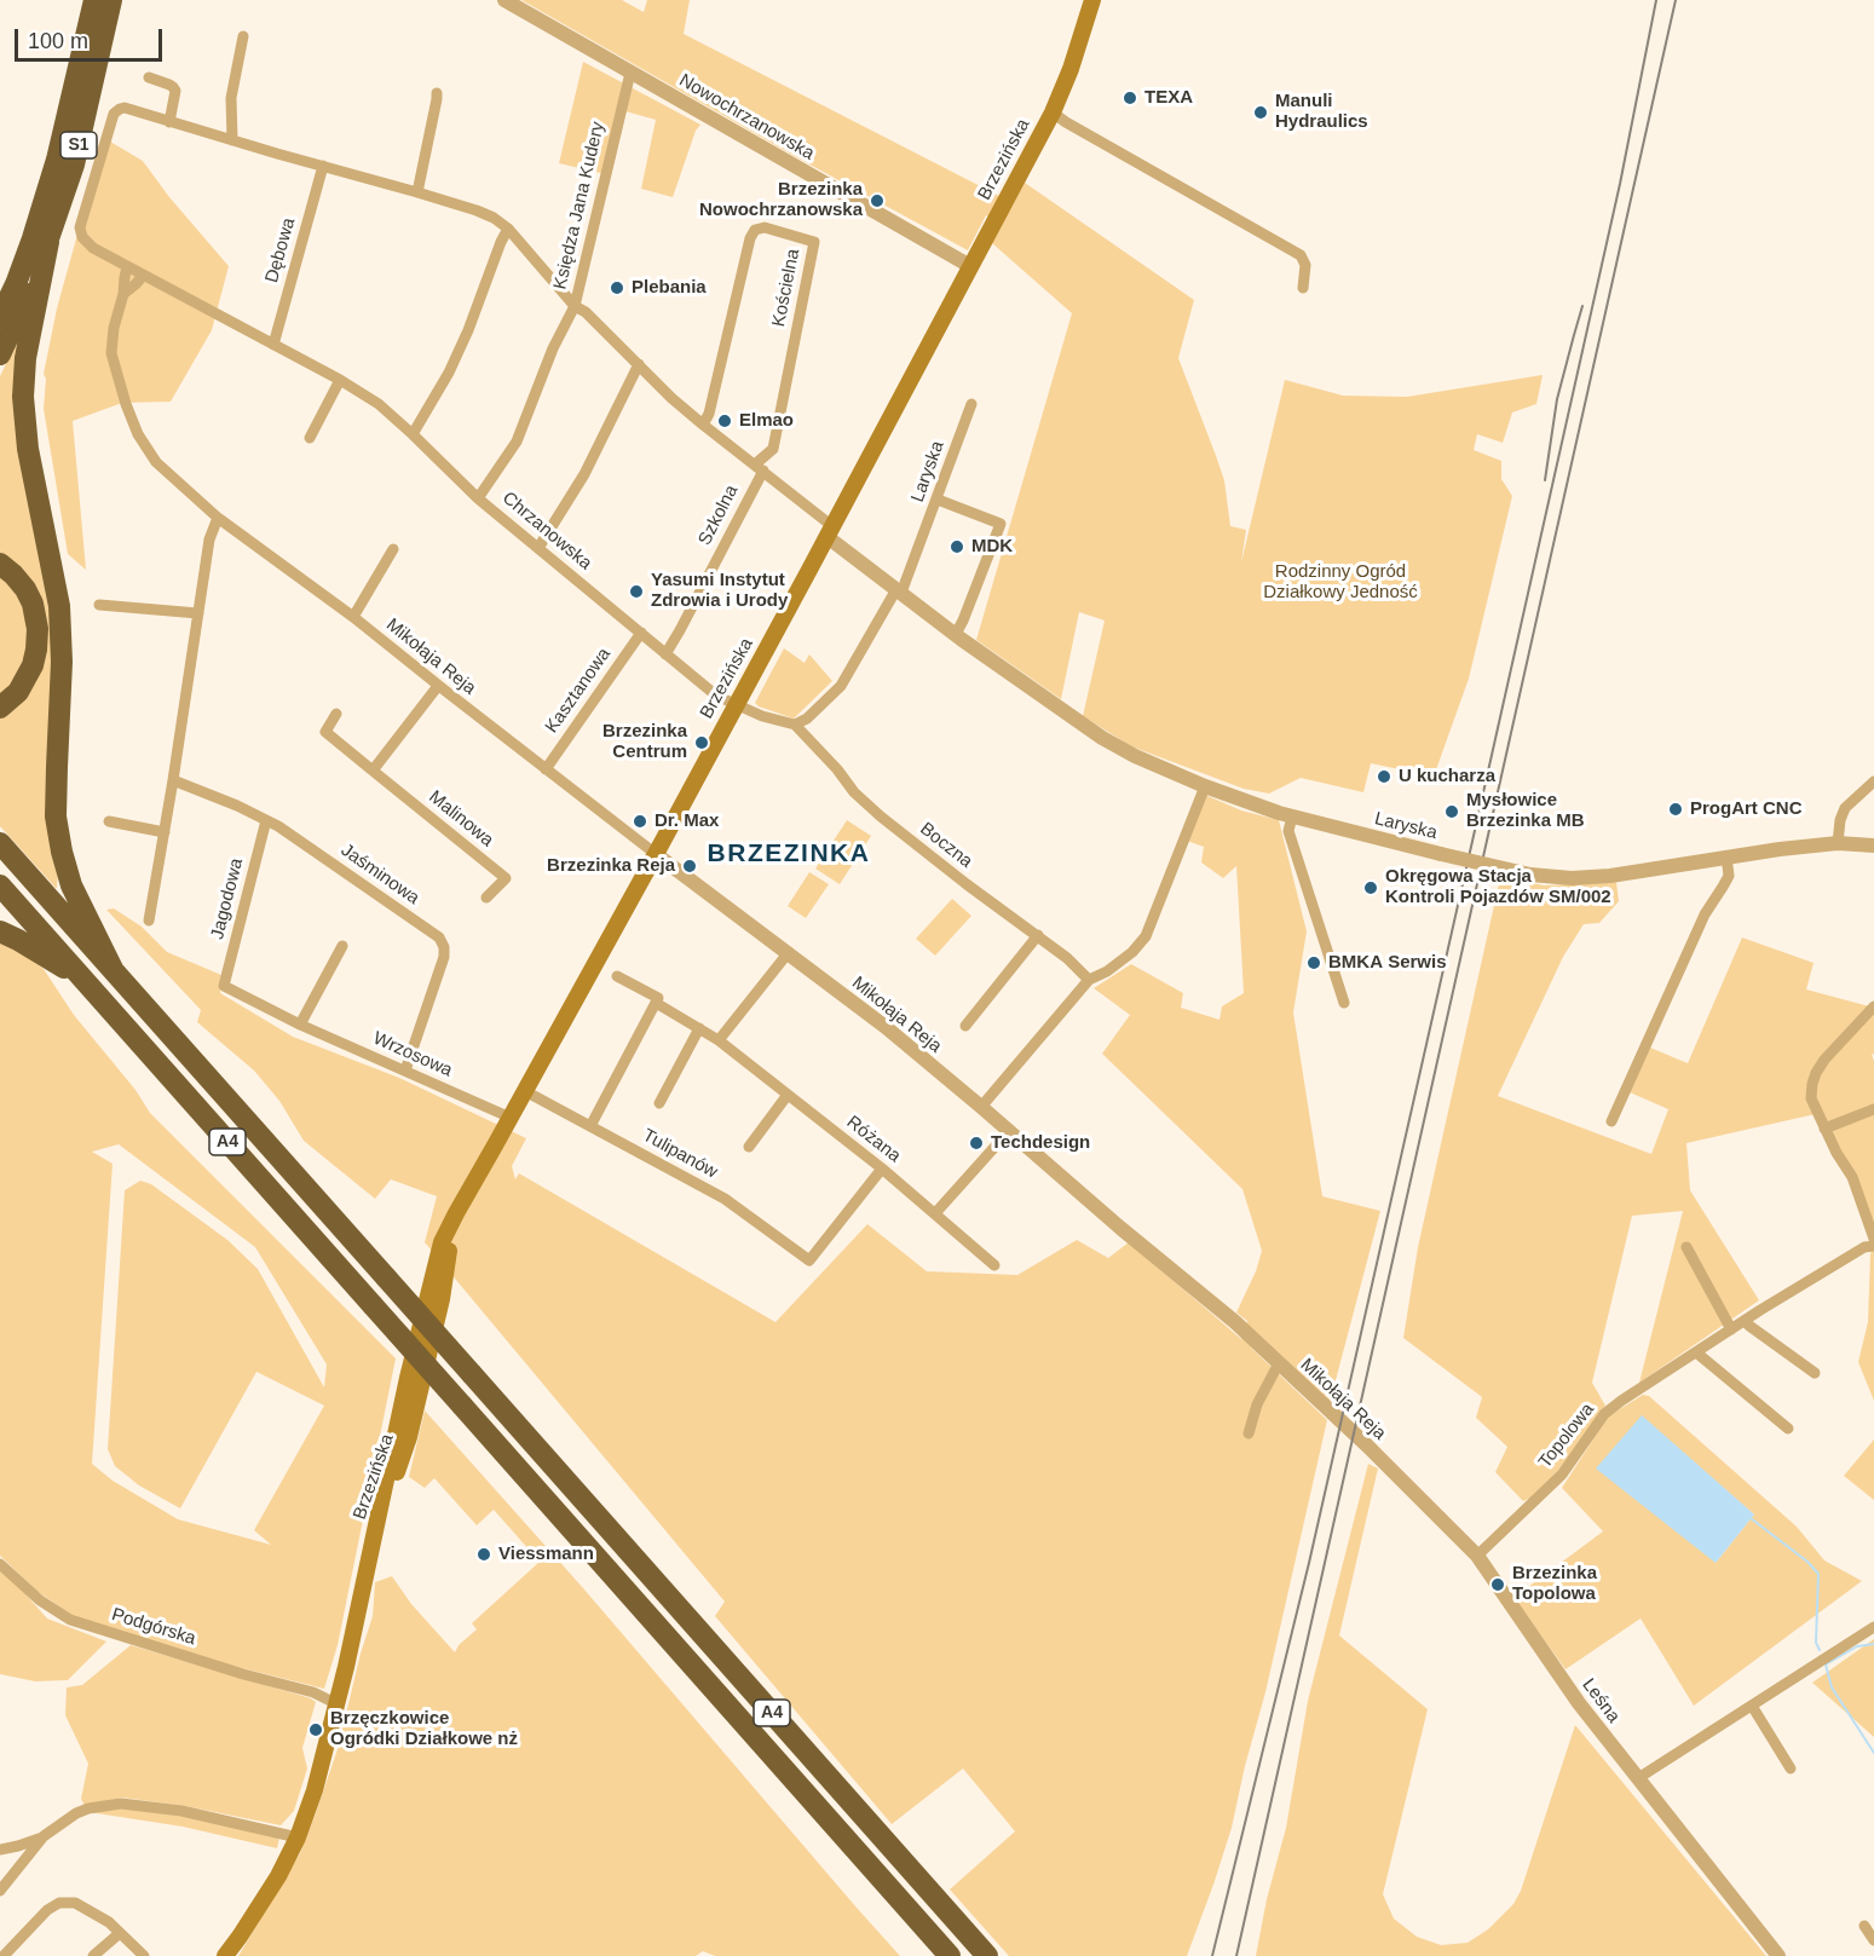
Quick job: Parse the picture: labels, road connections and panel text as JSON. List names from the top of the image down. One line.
{"streets":{"highway":["S1","A4"],"main road":["Brzezińska"],"street":["Nowochrzanowska","Księdza Jana Kudery","Dębowa","Kościelna","Laryska","Szkolna","Chrzanowska","Mikołaja Reja","Kasztanowa","Malinowa","Boczna","Jaśminowa","Jagodowa","Wrzosowa","Różana","Tulipanów","Topolowa","Podgórska","Leśna"]},"crossings":[["Nowochrzanowska","Brzezińska"],["Nowochrzanowska","Księdza Jana Kudery"],["Brzezińska","Laryska"],["Brzezińska","Chrzanowska"],["Brzezińska","Mikołaja Reja"],["Brzezińska","Wrzosowa"],["Brzezińska","Tulipanów"],["Brzezińska","Podgórska"],["Księdza Jana Kudery","Chrzanowska"],["Dębowa","Chrzanowska"],["Kościelna","Szkolna"],["Szkolna","Chrzanowska"],["Chrzanowska","Mikołaja Reja"],["Chrzanowska","Kasztanowa"],["Chrzanowska","Boczna"],["Mikołaja Reja","Kasztanowa"],["Mikołaja Reja","Boczna"],["Mikołaja Reja","Leśna"],["Jaśminowa","Jagodowa"],["Jaśminowa","Wrzosowa"],["Jagodowa","Wrzosowa"],["Różana","Tulipanów"],["Topolowa","Leśna"]],"districts":["BRZEZINKA"],"parks":["Rodzinny Ogród Działkowy Jedność"],"places":["TEXA","Manuli Hydraulics","Brzezinka Nowochrzanowska","Plebania","Elmao","MDK","Yasumi Instytut Zdrowia i Urody","Brzezinka Centrum","U kucharza","ProgArt CNC","Mysłowice Brzezinka MB","Dr. Max","Brzezinka Reja","Okręgowa Stacja Kontroli Pojazdów SM/002","BMKA Serwis","Techdesign","Viessmann","Brzezinka Topolowa","Brzęczkowice Ogródki Działkowe nż"],"scale_bar":"100 m"}
